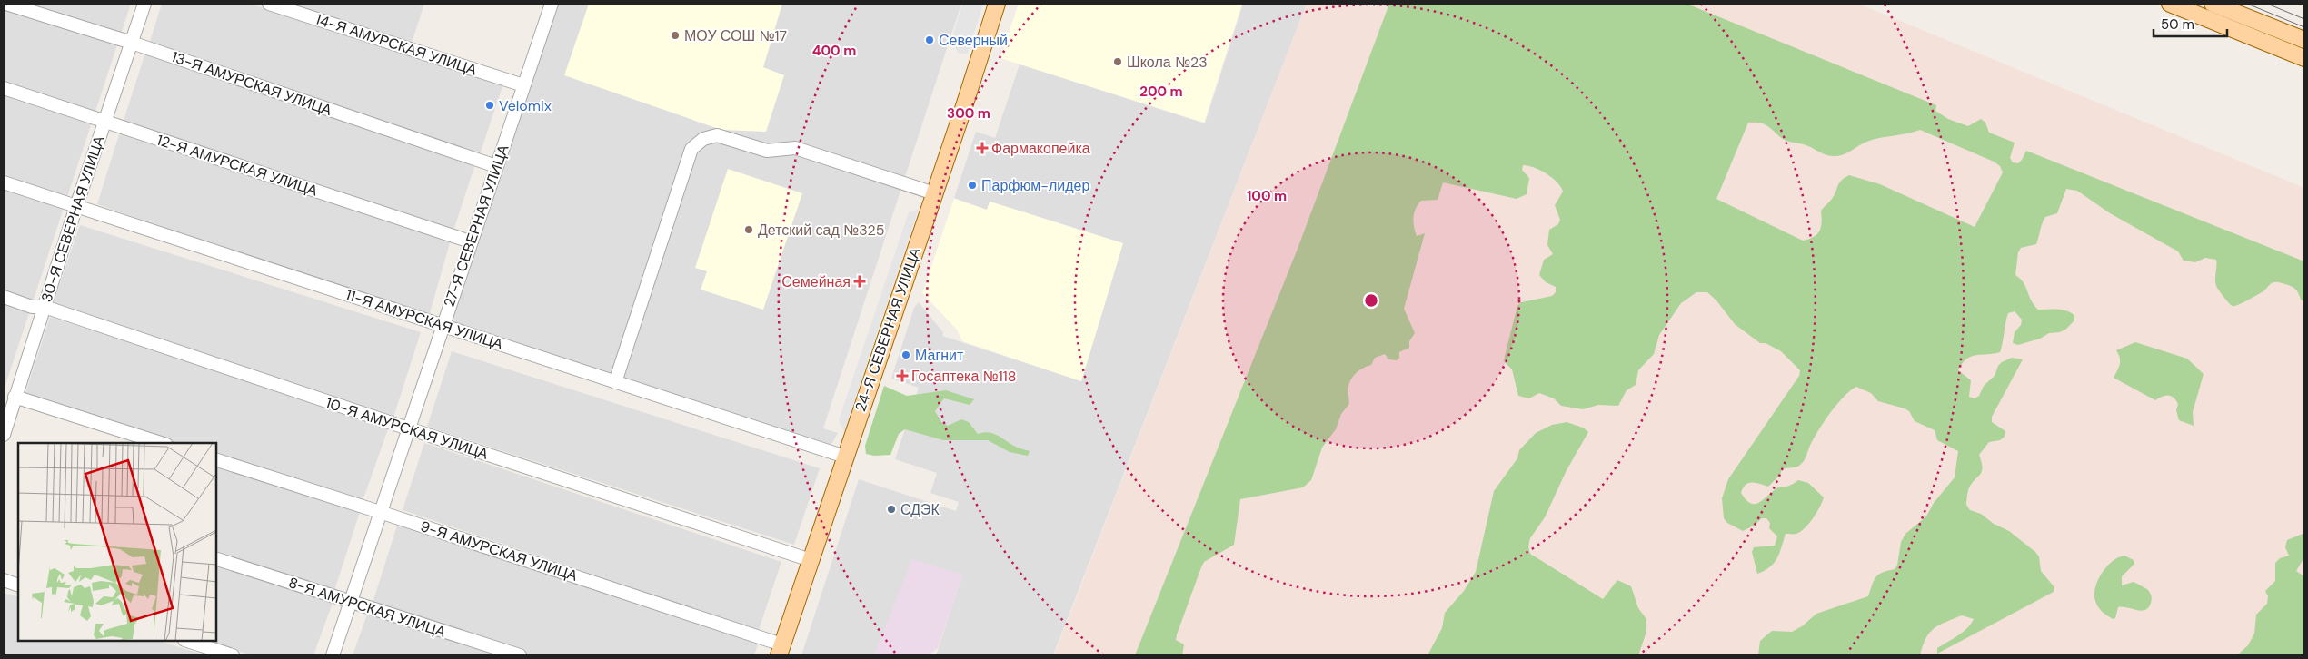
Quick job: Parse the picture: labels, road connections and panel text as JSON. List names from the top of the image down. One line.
{"streets":{"main road":["24-Я СЕВЕРНАЯ УЛИЦА"],"street":["14-Я АМУРСКАЯ УЛИЦА","13-Я АМУРСКАЯ УЛИЦА","12-Я АМУРСКАЯ УЛИЦА","30-Я СЕВЕРНАЯ УЛИЦА","27-Я СЕВЕРНАЯ УЛИЦА","11-Я АМУРСКАЯ УЛИЦА","10-Я АМУРСКАЯ УЛИЦА","9-Я АМУРСКАЯ УЛИЦА","8-Я АМУРСКАЯ УЛИЦА"]},"crossings":[["14-Я АМУРСКАЯ УЛИЦА","27-Я СЕВЕРНАЯ УЛИЦА"],["13-Я АМУРСКАЯ УЛИЦА","30-Я СЕВЕРНАЯ УЛИЦА"],["13-Я АМУРСКАЯ УЛИЦА","27-Я СЕВЕРНАЯ УЛИЦА"],["12-Я АМУРСКАЯ УЛИЦА","30-Я СЕВЕРНАЯ УЛИЦА"],["12-Я АМУРСКАЯ УЛИЦА","27-Я СЕВЕРНАЯ УЛИЦА"],["30-Я СЕВЕРНАЯ УЛИЦА","11-Я АМУРСКАЯ УЛИЦА"],["30-Я СЕВЕРНАЯ УЛИЦА","10-Я АМУРСКАЯ УЛИЦА"],["27-Я СЕВЕРНАЯ УЛИЦА","11-Я АМУРСКАЯ УЛИЦА"],["27-Я СЕВЕРНАЯ УЛИЦА","10-Я АМУРСКАЯ УЛИЦА"],["27-Я СЕВЕРНАЯ УЛИЦА","9-Я АМУРСКАЯ УЛИЦА"],["27-Я СЕВЕРНАЯ УЛИЦА","8-Я АМУРСКАЯ УЛИЦА"],["11-Я АМУРСКАЯ УЛИЦА","24-Я СЕВЕРНАЯ УЛИЦА"],["24-Я СЕВЕРНАЯ УЛИЦА","10-Я АМУРСКАЯ УЛИЦА"],["24-Я СЕВЕРНАЯ УЛИЦА","9-Я АМУРСКАЯ УЛИЦА"]],"places":{"other":["МОУ СОШ №17","Северный","Школа №23","Velomix","Парфюм-лидер","Детский сад №325","Магнит","СДЭК"],"health":["Фармакопейка","Семейная","Госаптека №118"]},"scale_bar":"50 m","rings":["400 m","200 m","300 m","100 m"]}
